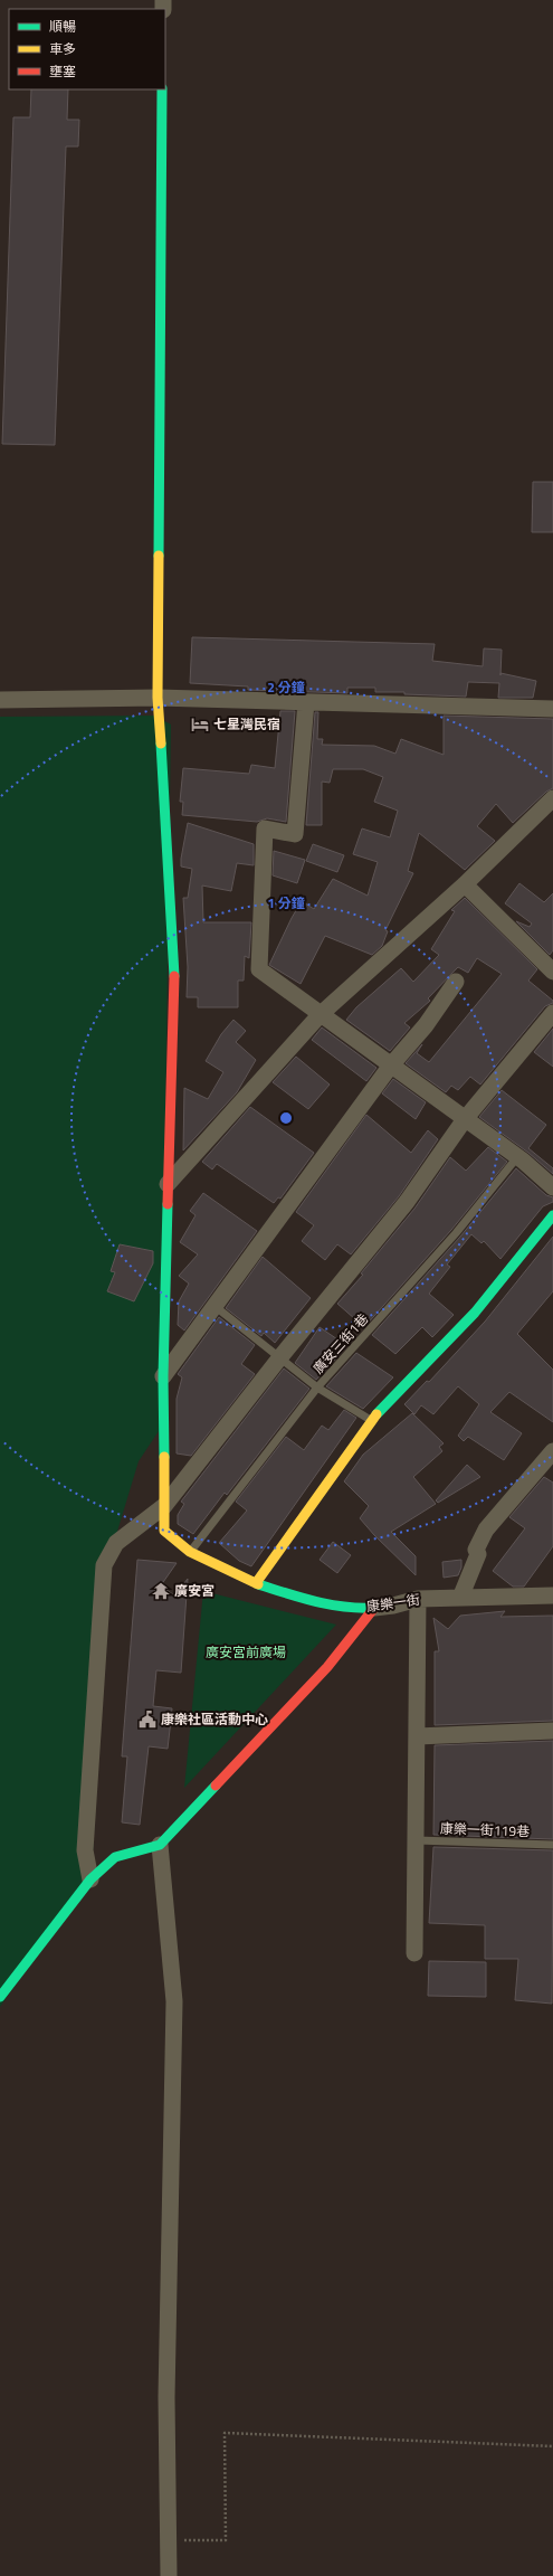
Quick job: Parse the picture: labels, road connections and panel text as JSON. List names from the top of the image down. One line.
{"streets":{"street":["康樂一街"],"lane":["廣安三街1巷","康樂一街119巷"]},"crossings":[["廣安三街1巷","康樂一街"]],"parks":["廣安宮前廣場"],"places":{"hotel":["七星灣民宿"],"temple":["廣安宮"],"public building":["康樂社區活動中心"]},"legend":["順暢","車多","壅塞"],"rings":["2 分鐘","1 分鐘"]}
